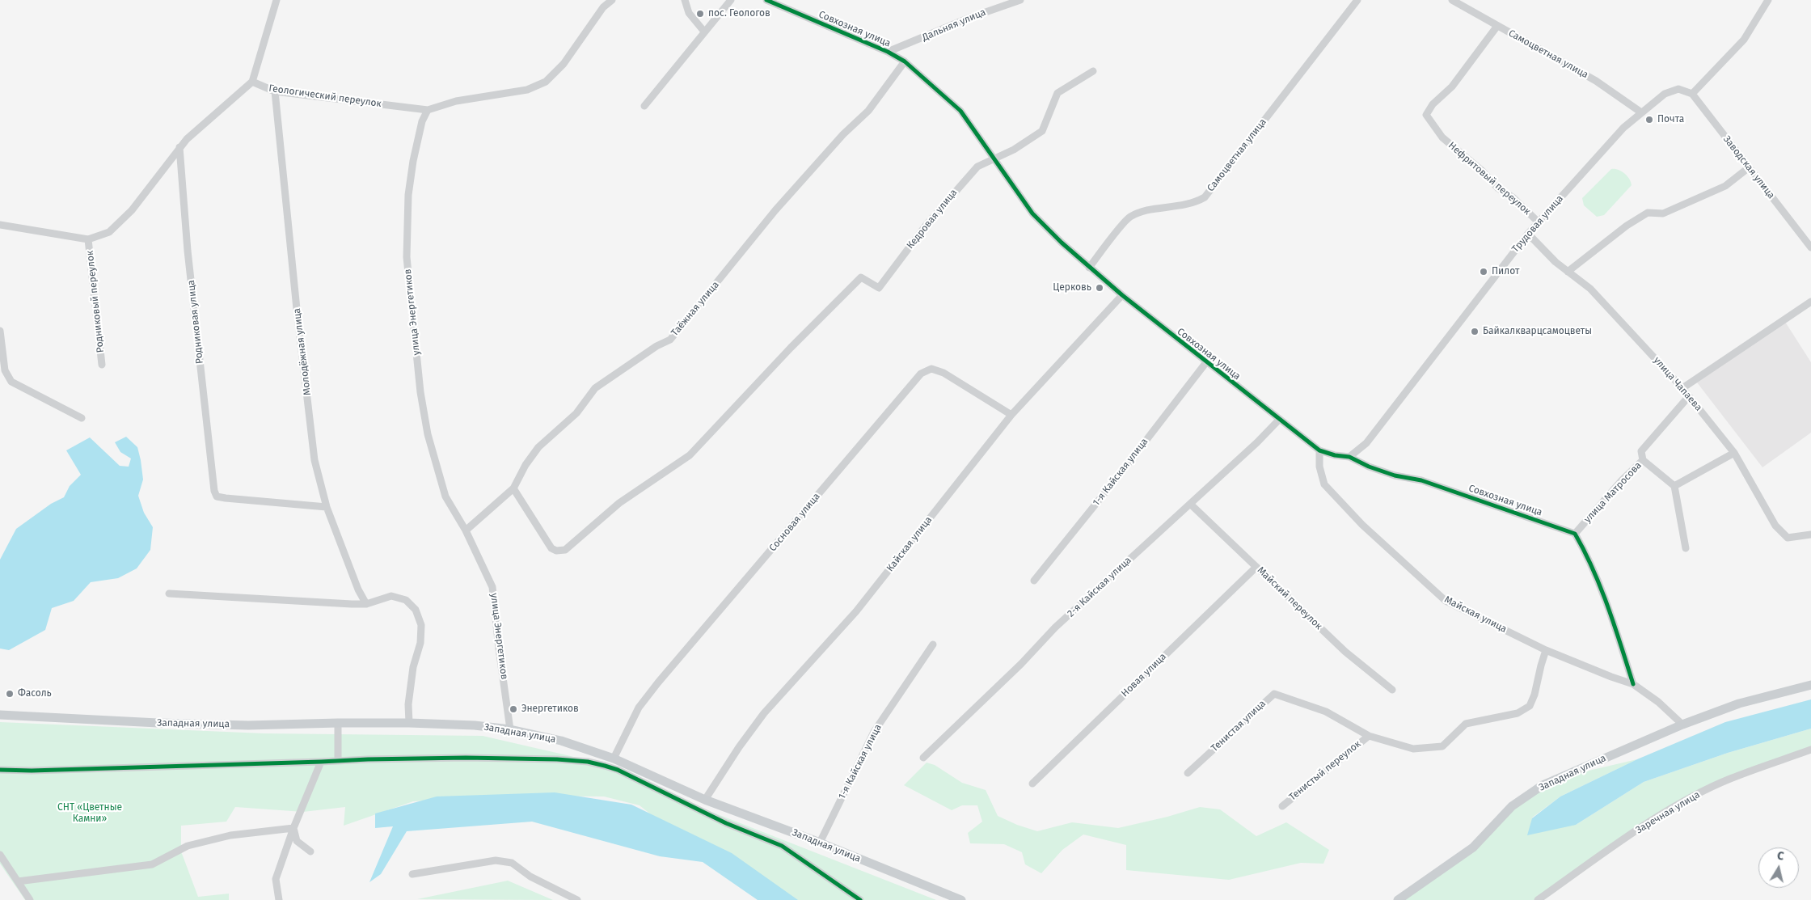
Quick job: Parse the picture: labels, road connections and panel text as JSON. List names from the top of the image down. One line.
{"streets":{"main road":["Западная улица"],"street":["Дальняя улица","Совхозная улица","Самоцветная улица","Геологический переулок","Заводская улица","Нефритовый переулок","Кедровая улица","Трудовая улица","Родниковый переулок","Таёжная улица","улица Энергетиков","Родниковая улица","Молодёжная улица","улица Чапаева","1-я Кайская улица","улица Матросова","Сосновая улица","Кайская улица","2-я Кайская улица","Майский переулок","Майская улица","Новая улица","Тенистая улица","Тенистый переулок","Заречная улица"]},"crossings":[["Дальняя улица","Совхозная улица"],["Совхозная улица","Самоцветная улица"],["Совхозная улица","Кедровая улица"],["Совхозная улица","Трудовая улица"],["Совхозная улица","Таёжная улица"],["Совхозная улица","1-я Кайская улица"],["Совхозная улица","улица Матросова"],["Совхозная улица","Кайская улица"],["Совхозная улица","2-я Кайская улица"],["Совхозная улица","Майская улица"],["Самоцветная улица","Нефритовый переулок"],["Самоцветная улица","Трудовая улица"],["Геологический переулок","улица Энергетиков"],["Геологический переулок","Молодёжная улица"],["Заводская улица","Трудовая улица"],["Нефритовый переулок","Трудовая улица"],["Кедровая улица","Таёжная улица"],["Трудовая улица","улица Чапаева"],["Таёжная улица","улица Энергетиков"],["улица Энергетиков","Западная улица"],["Родниковая улица","Молодёжная улица"],["1-я Кайская улица","Западная улица"],["Сосновая улица","Кайская улица"],["Сосновая улица","Западная улица"],["Кайская улица","Западная улица"],["2-я Кайская улица","Майский переулок"],["Майский переулок","Новая улица"],["Майская улица","Западная улица"],["Майская улица","Тенистая улица"],["Тенистая улица","Тенистый переулок"]],"parks":["СНТ «Цветные Камни»"],"places":["пос. Геологов","Почта","Пилот","Церковь","Байкалкварцсамоцветы","Фасоль","Энергетиков"],"north":"top"}
